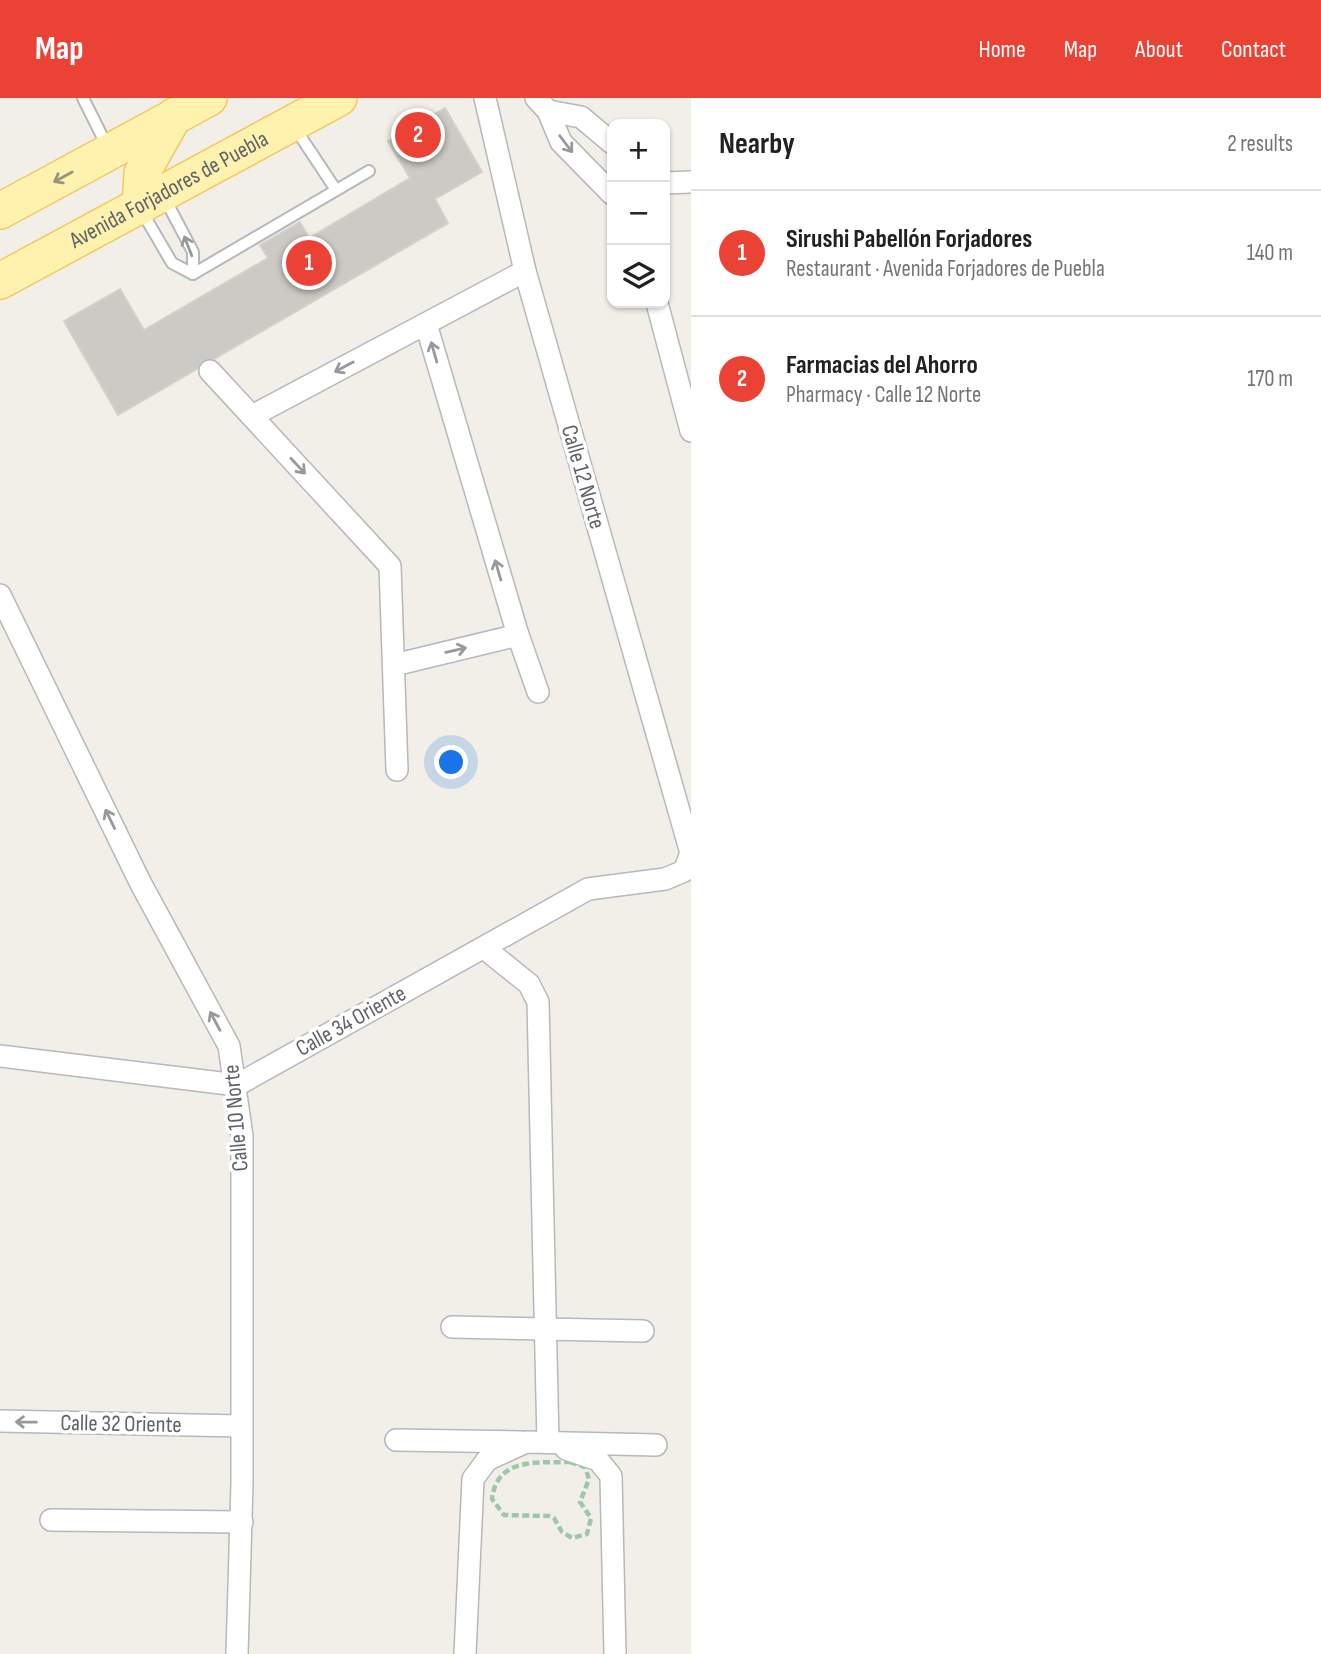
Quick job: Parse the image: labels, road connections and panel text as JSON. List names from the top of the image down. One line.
{"streets":{"main road":["Avenida Forjadores de Puebla"],"street":["Calle 12 Norte","Calle 34 Oriente","Calle 10 Norte","Calle 32 Oriente"]},"crossings":[["Calle 12 Norte","Calle 34 Oriente"],["Calle 34 Oriente","Calle 10 Norte"],["Calle 10 Norte","Calle 32 Oriente"]],"one_way":["Calle 10 Norte"],"page":{"header":"Map","nav":["Home","Map","About","Contact"],"heading":["Nearby","2 results"],"pins":["2","1"],"map_buttons":["+","−"],"list":[{"mark":"1","name":"Sirushi Pabellón Forjadores","note":"Restaurant · Avenida Forjadores de Puebla","value":"140 m"},{"mark":"2","name":"Farmacias del Ahorro","note":"Pharmacy · Calle 12 Norte","value":"170 m"}]}}
